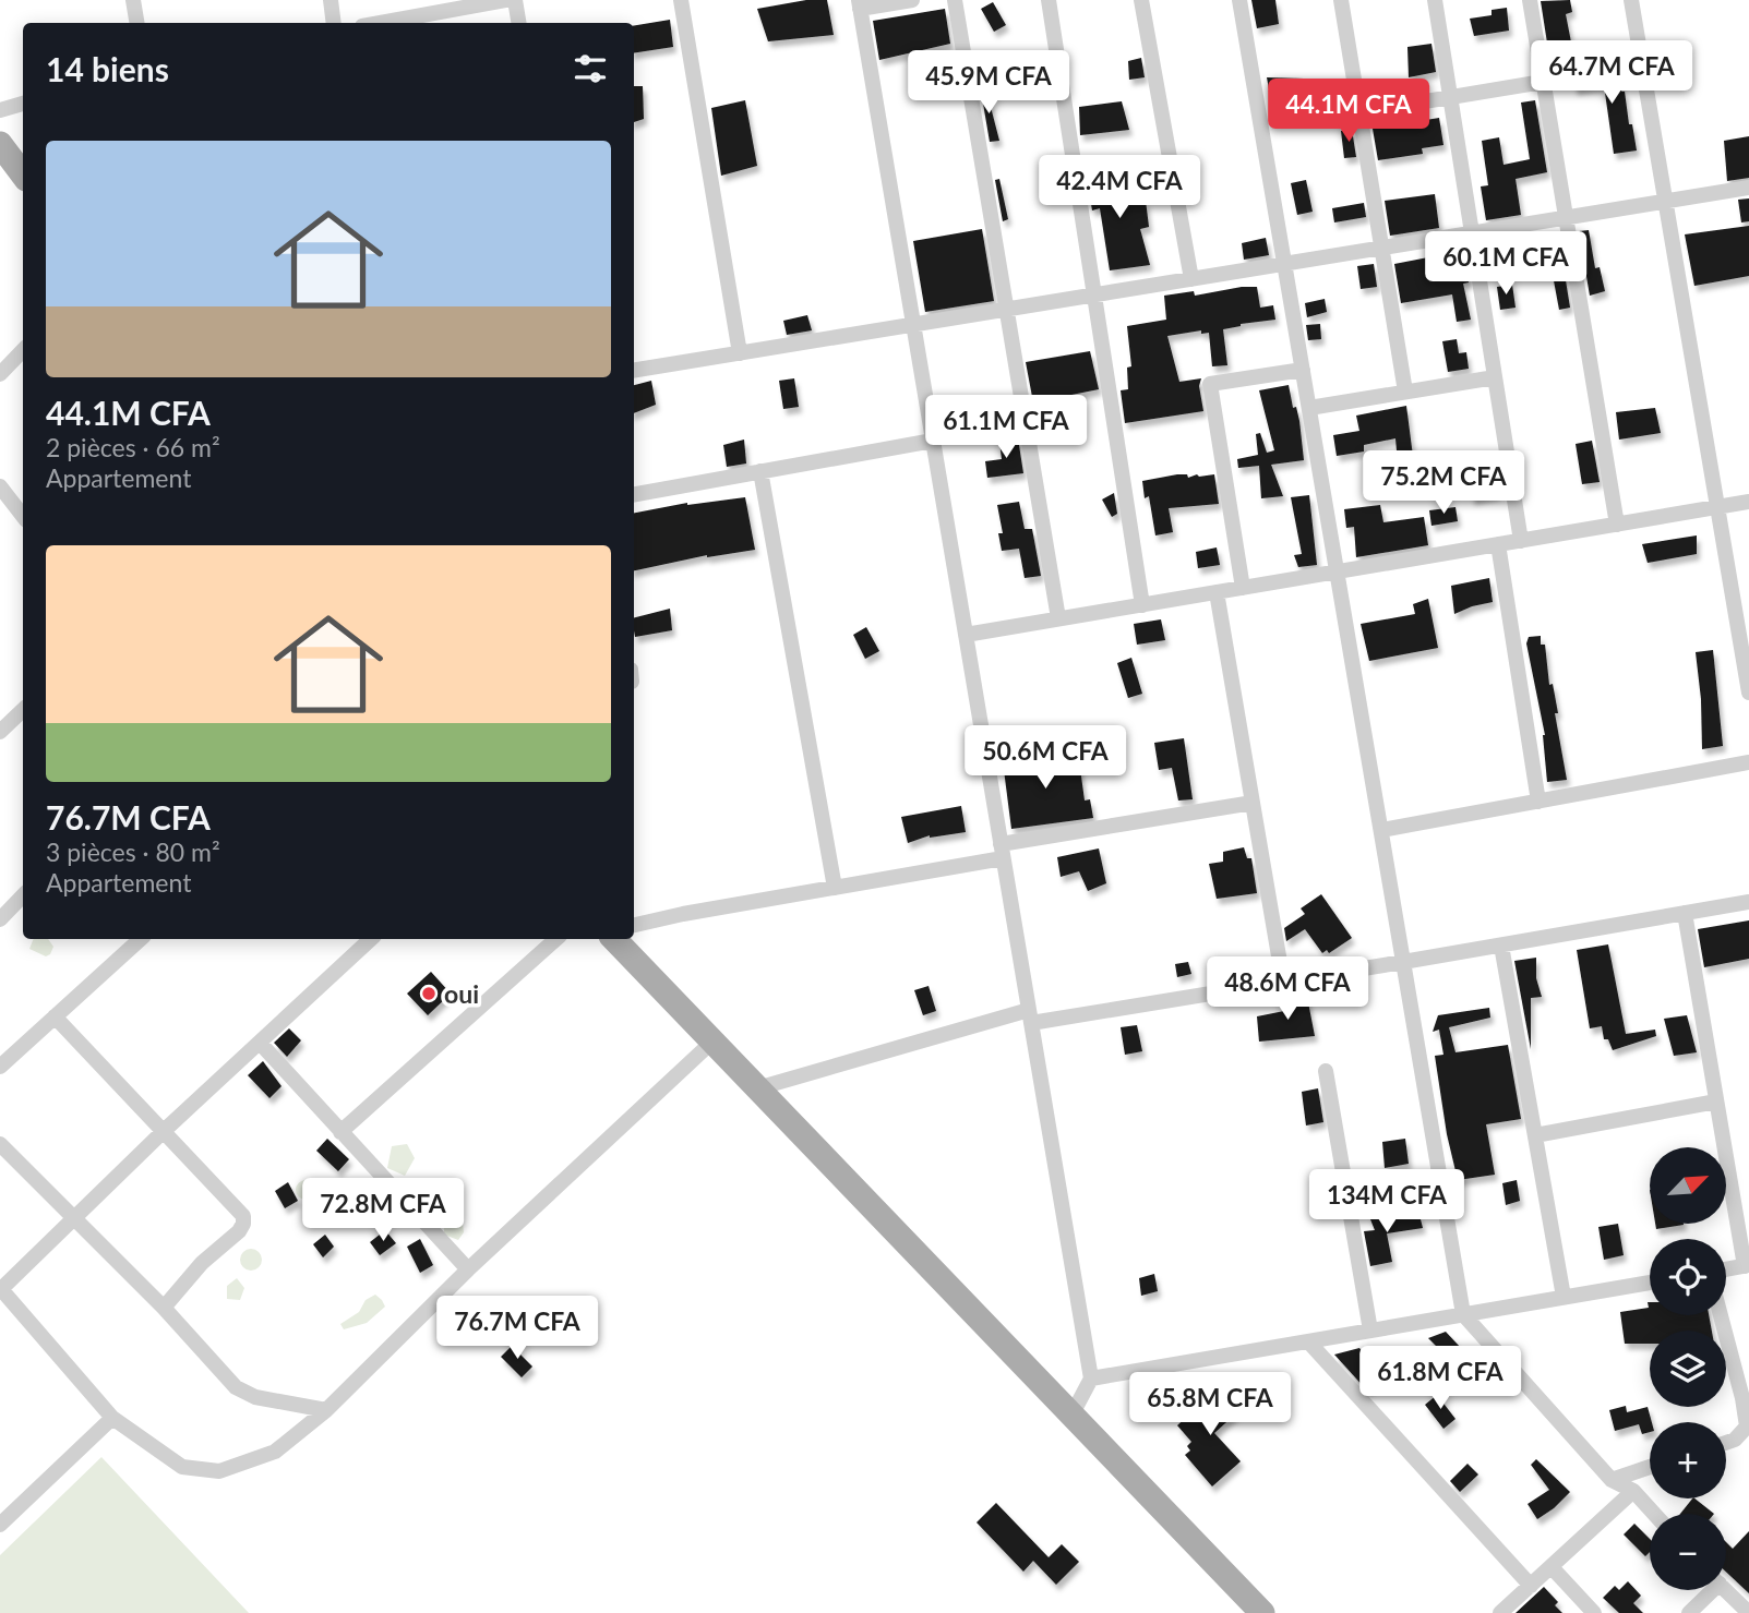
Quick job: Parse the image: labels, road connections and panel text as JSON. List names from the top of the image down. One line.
{"places":["oui"],"north":"top right","page":{"heading":"14 biens","price":["64.7M CFA","45.9M CFA","44.1M CFA","42.4M CFA","60.1M CFA","61.1M CFA","75.2M CFA","50.6M CFA","48.6M CFA","134M CFA","72.8M CFA","76.7M CFA","61.8M CFA","65.8M CFA"],"list":[{"name":"44.1M CFA","note":"2 pièces · 66 m² · Appartement"},{"name":"76.7M CFA","note":"3 pièces · 80 m² · Appartement"}],"map_buttons":["+","−"]}}
